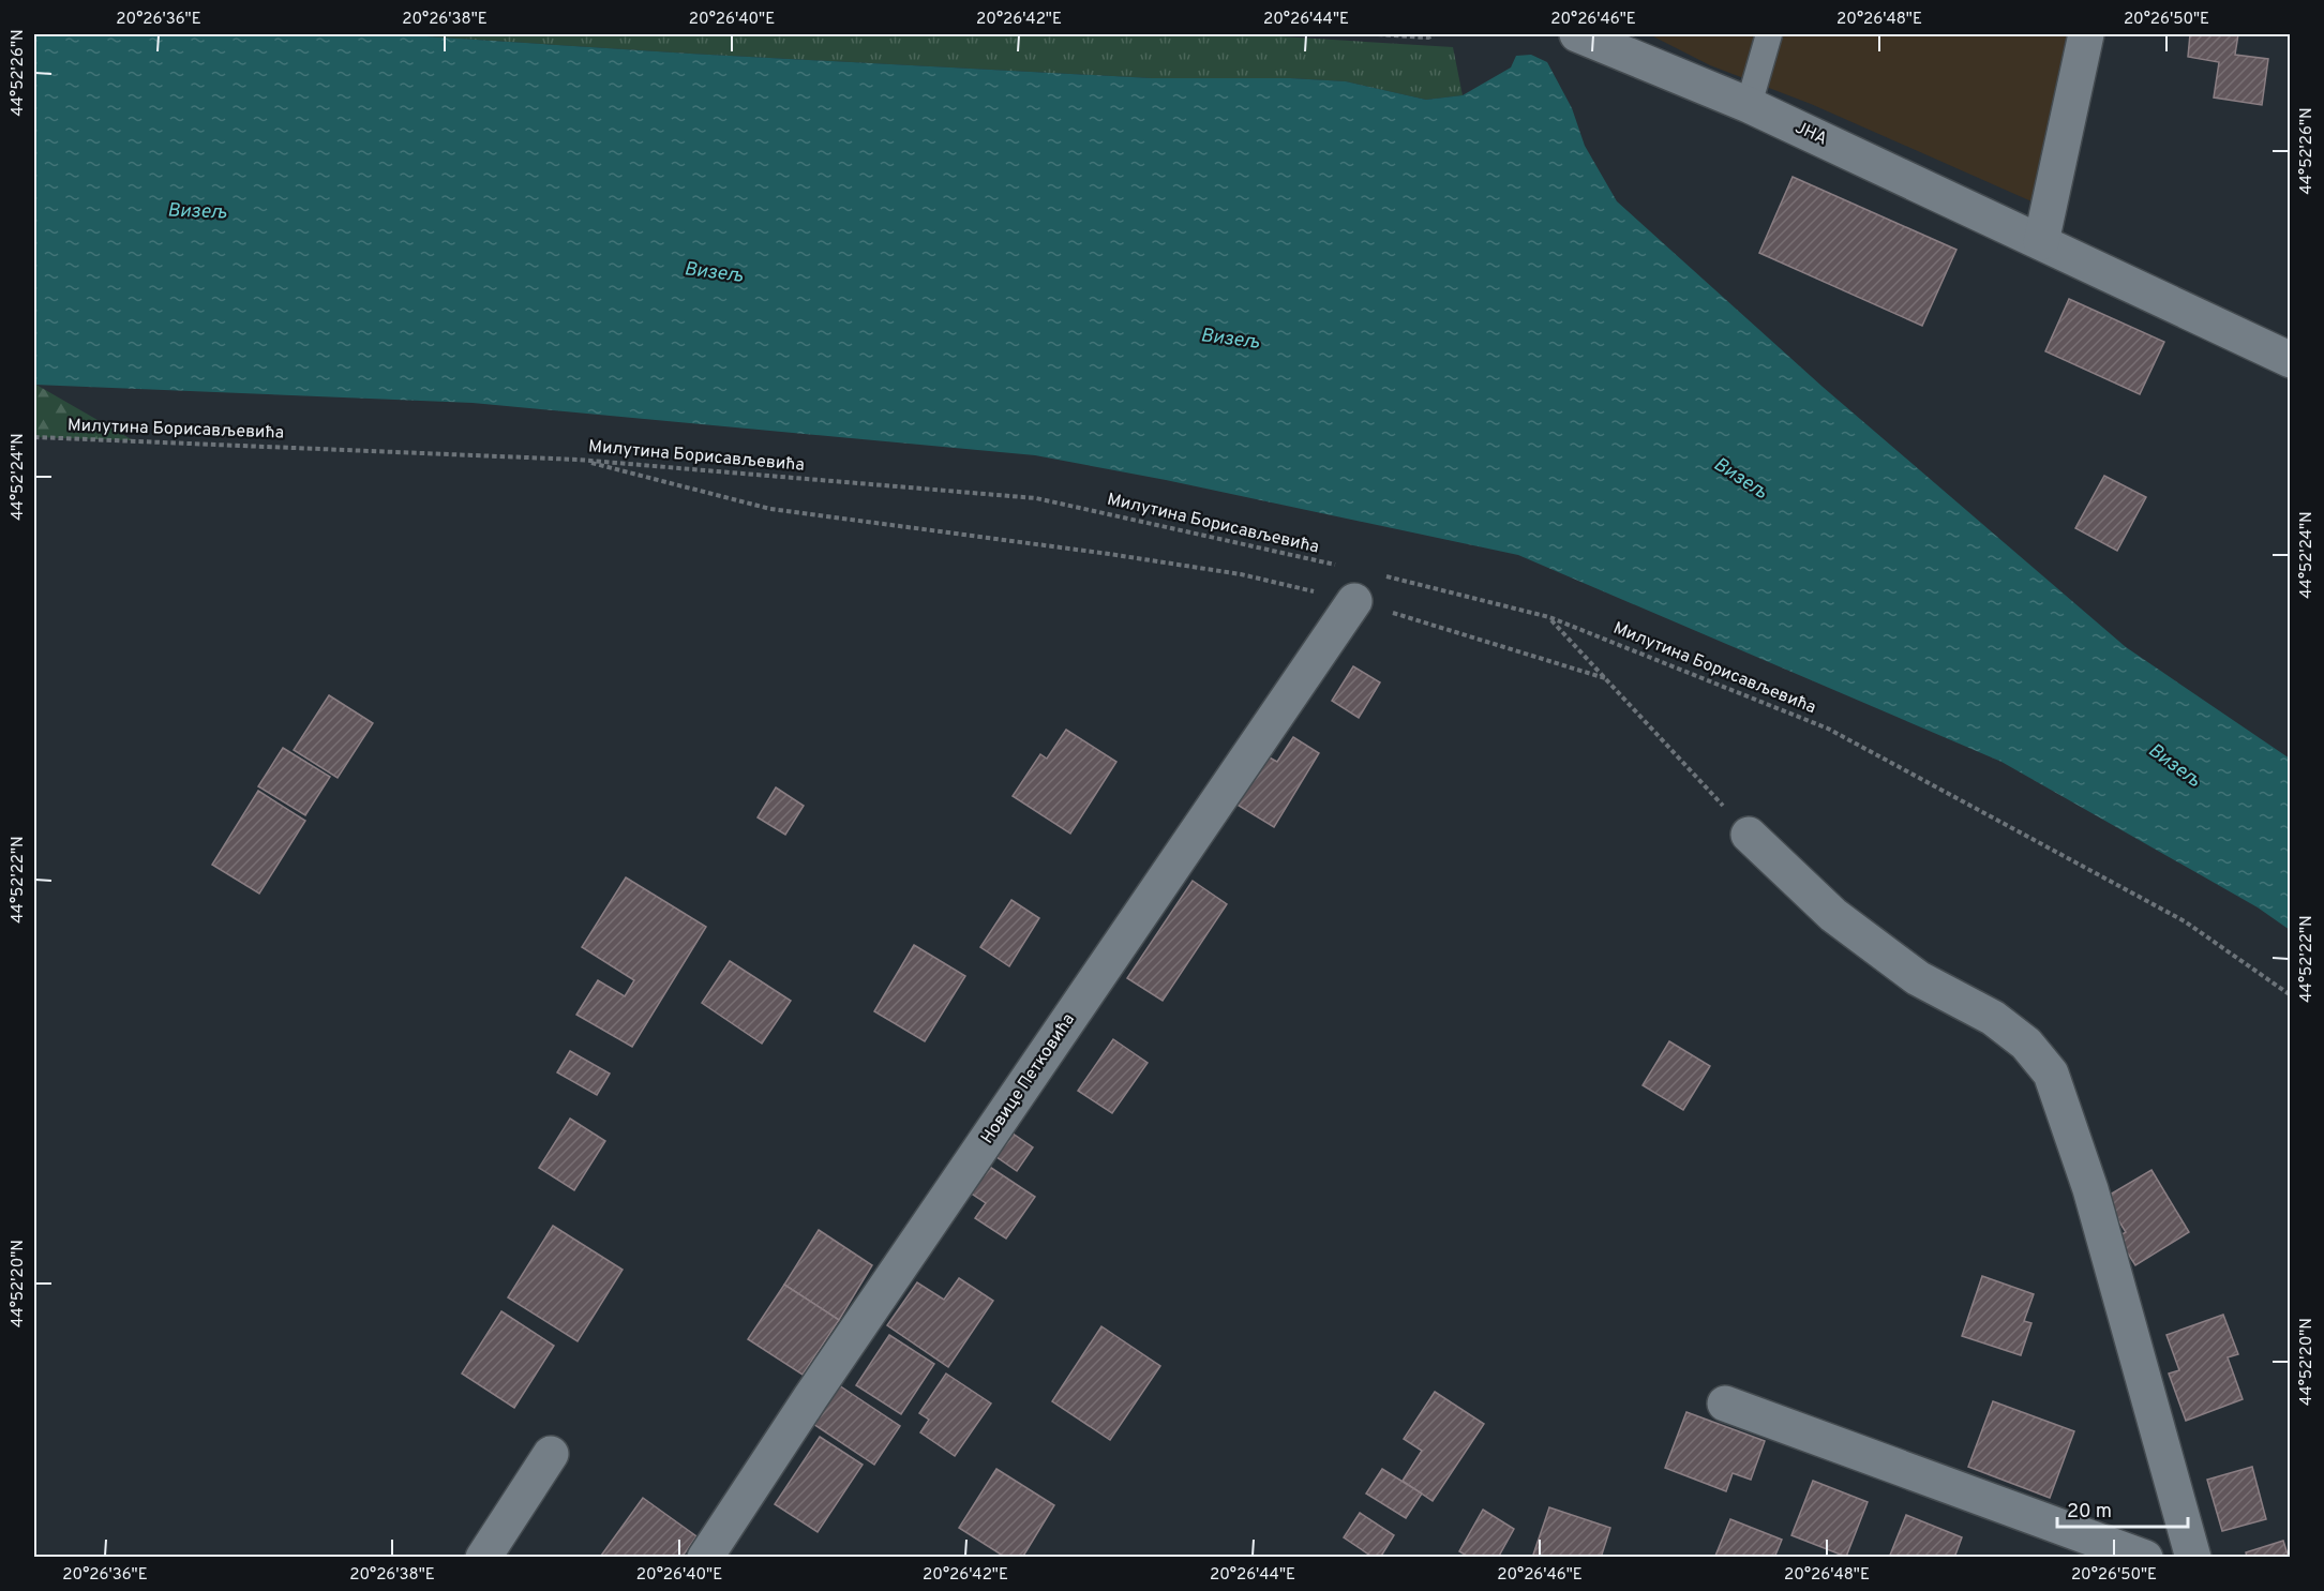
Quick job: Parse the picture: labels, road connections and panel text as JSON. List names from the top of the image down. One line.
{"streets":{"street":["ЈНА","Новице Петковића"],"path":["Милутина Борисављевића"]},"water":["Визељ"],"scale_bar":"20 m","coordinates":["20°26'36\"E","20°26'38\"E","20°26'40\"E","20°26'42\"E","20°26'44\"E","20°26'46\"E","20°26'48\"E","20°26'50\"E","44°52'26\"N","44°52'24\"N","44°52'22\"N","44°52'20\"N"]}
